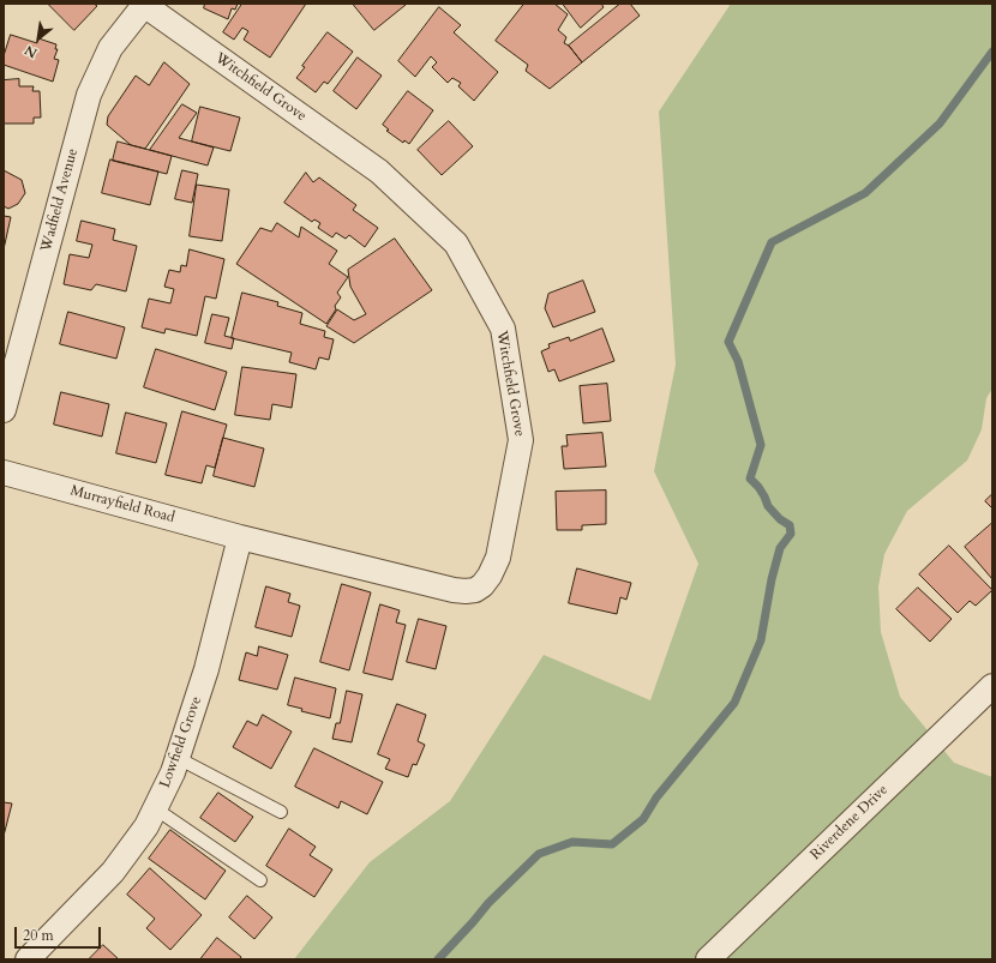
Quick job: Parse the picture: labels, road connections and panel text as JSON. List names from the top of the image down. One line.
{"streets":{"street":["Witchfield Grove","Wadfield Avenue","Murrayfield Road","Lowfield Grove","Riverdene Drive"]},"crossings":[["Witchfield Grove","Wadfield Avenue"],["Witchfield Grove","Murrayfield Road"],["Witchfield Grove","Lowfield Grove"],["Murrayfield Road","Lowfield Grove"]],"scale_bar":"20 m","north":"bottom left"}
